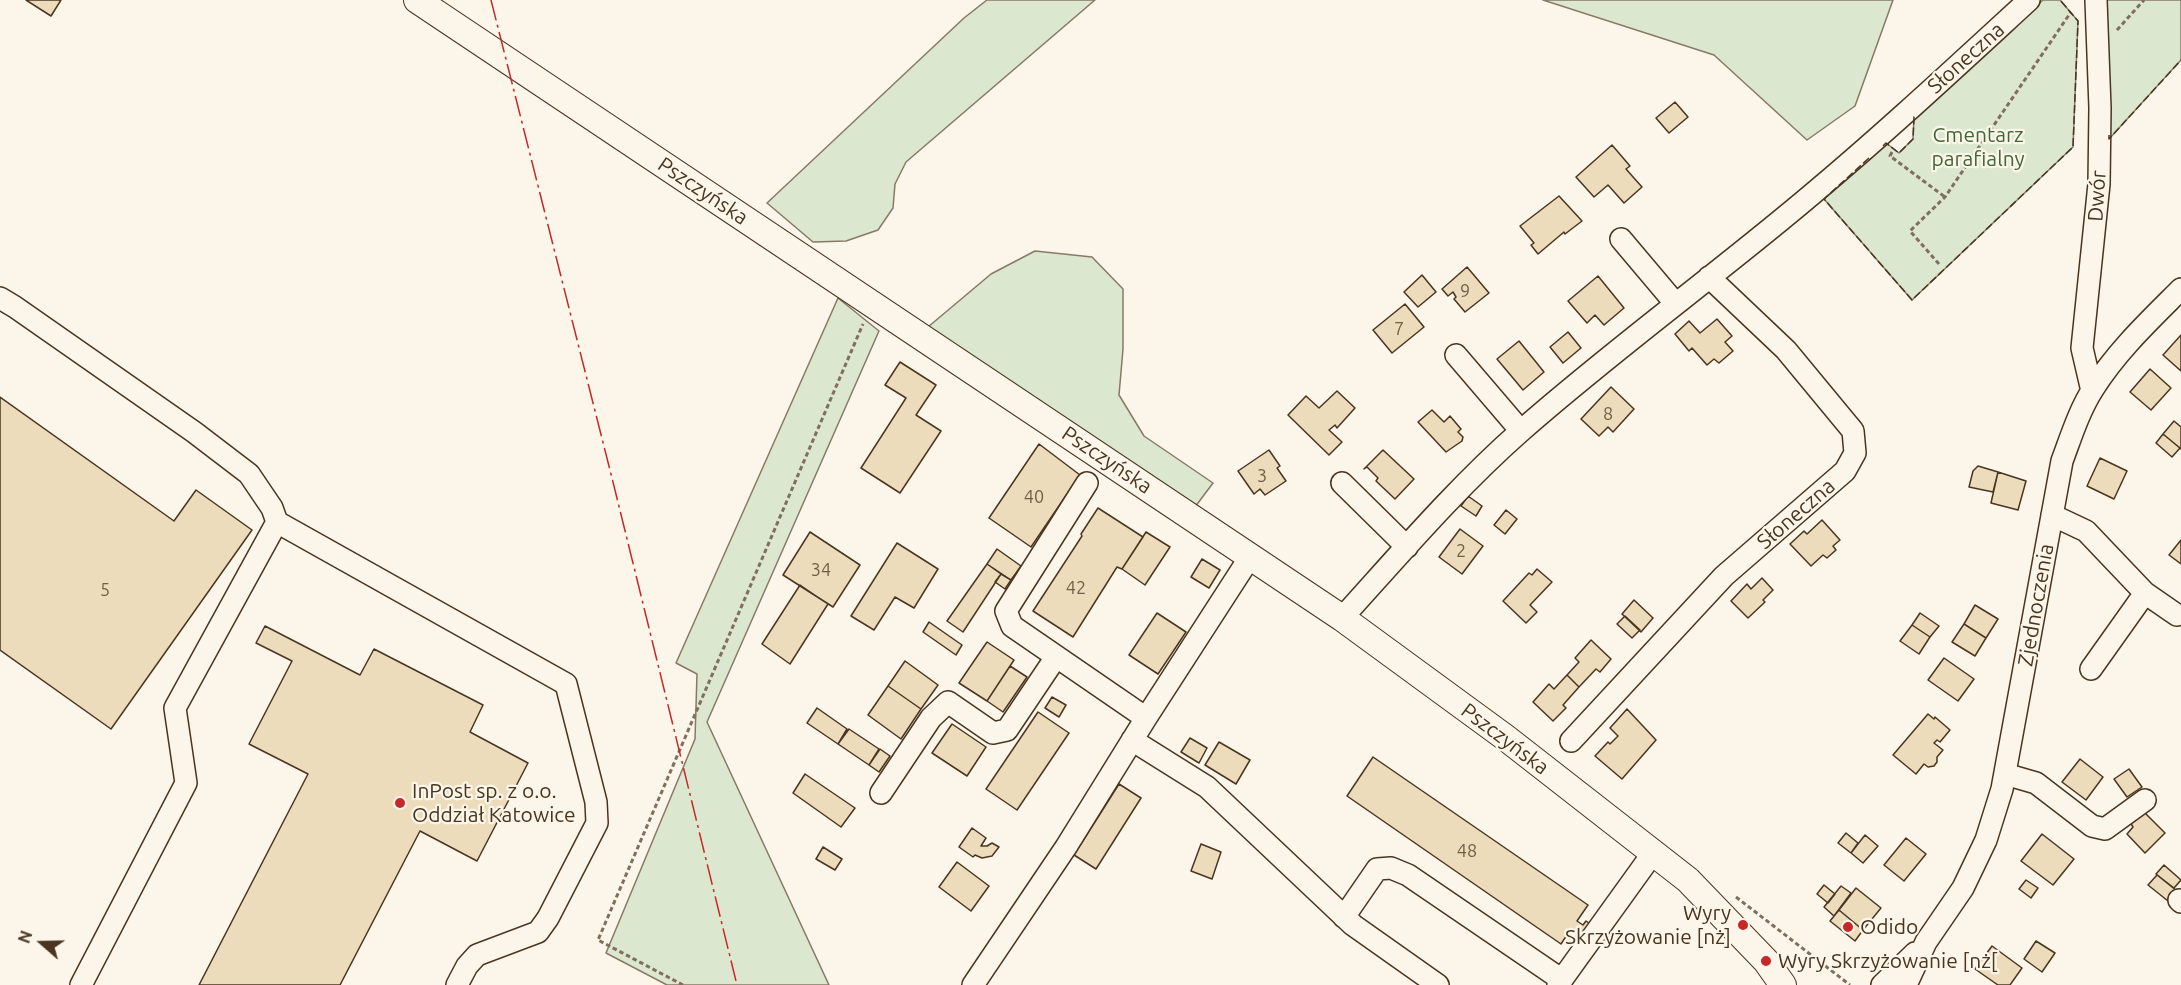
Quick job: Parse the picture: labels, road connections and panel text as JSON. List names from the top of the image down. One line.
{"streets":{"main road":["Pszczyńska"],"street":["Słoneczna","Dwór","Zjednoczenia"]},"crossings":[["Słoneczna","Pszczyńska"],["Dwór","Zjednoczenia"]],"parks":["Cmentarz parafialny"],"places":["InPost sp. z o.o. Oddział Katowice","Wyry Skrzyżowanie [nż]","Odido","Wyry Skrzyżowanie [nż["],"house_numbers":["9","7","8","3","40","2","34","42","5","48"],"north":"left"}
